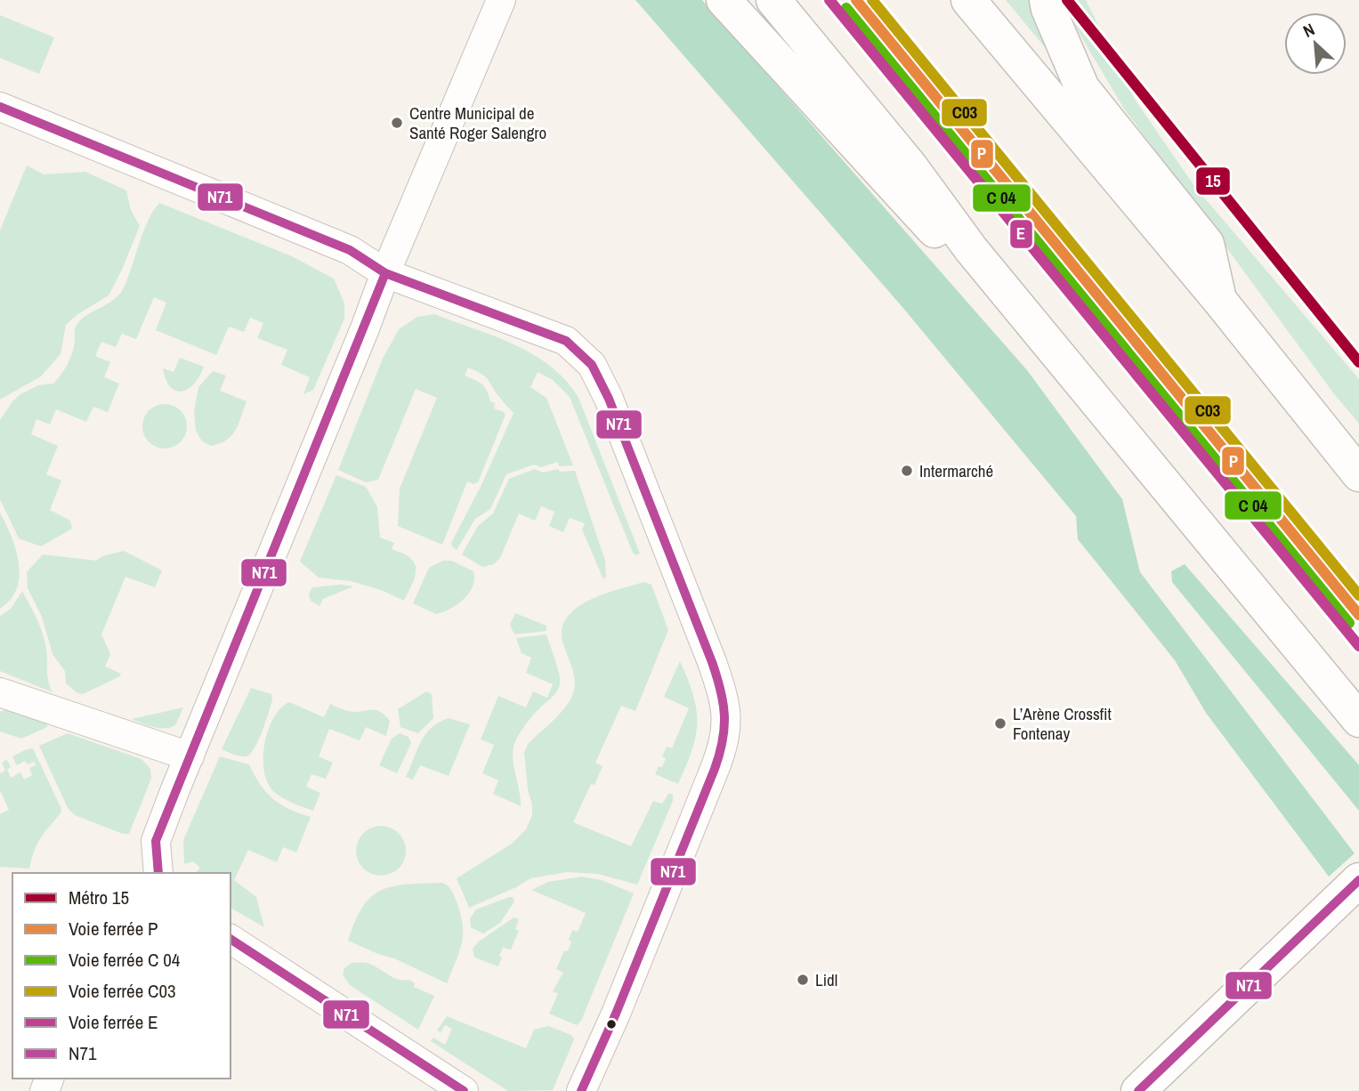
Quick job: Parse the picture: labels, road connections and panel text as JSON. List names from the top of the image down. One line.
{"places":["Centre Municipal de Santé Roger Salengro","Intermarché","L’Arène Crossfit Fontenay","Lidl"],"lines":["metro line 15","rail line P","rail line C03","rail line E","transit line N71"],"legend":["Métro 15","Voie ferrée P","Voie ferrée C 04","Voie ferrée C03","Voie ferrée E","N71"],"north":"top left"}
